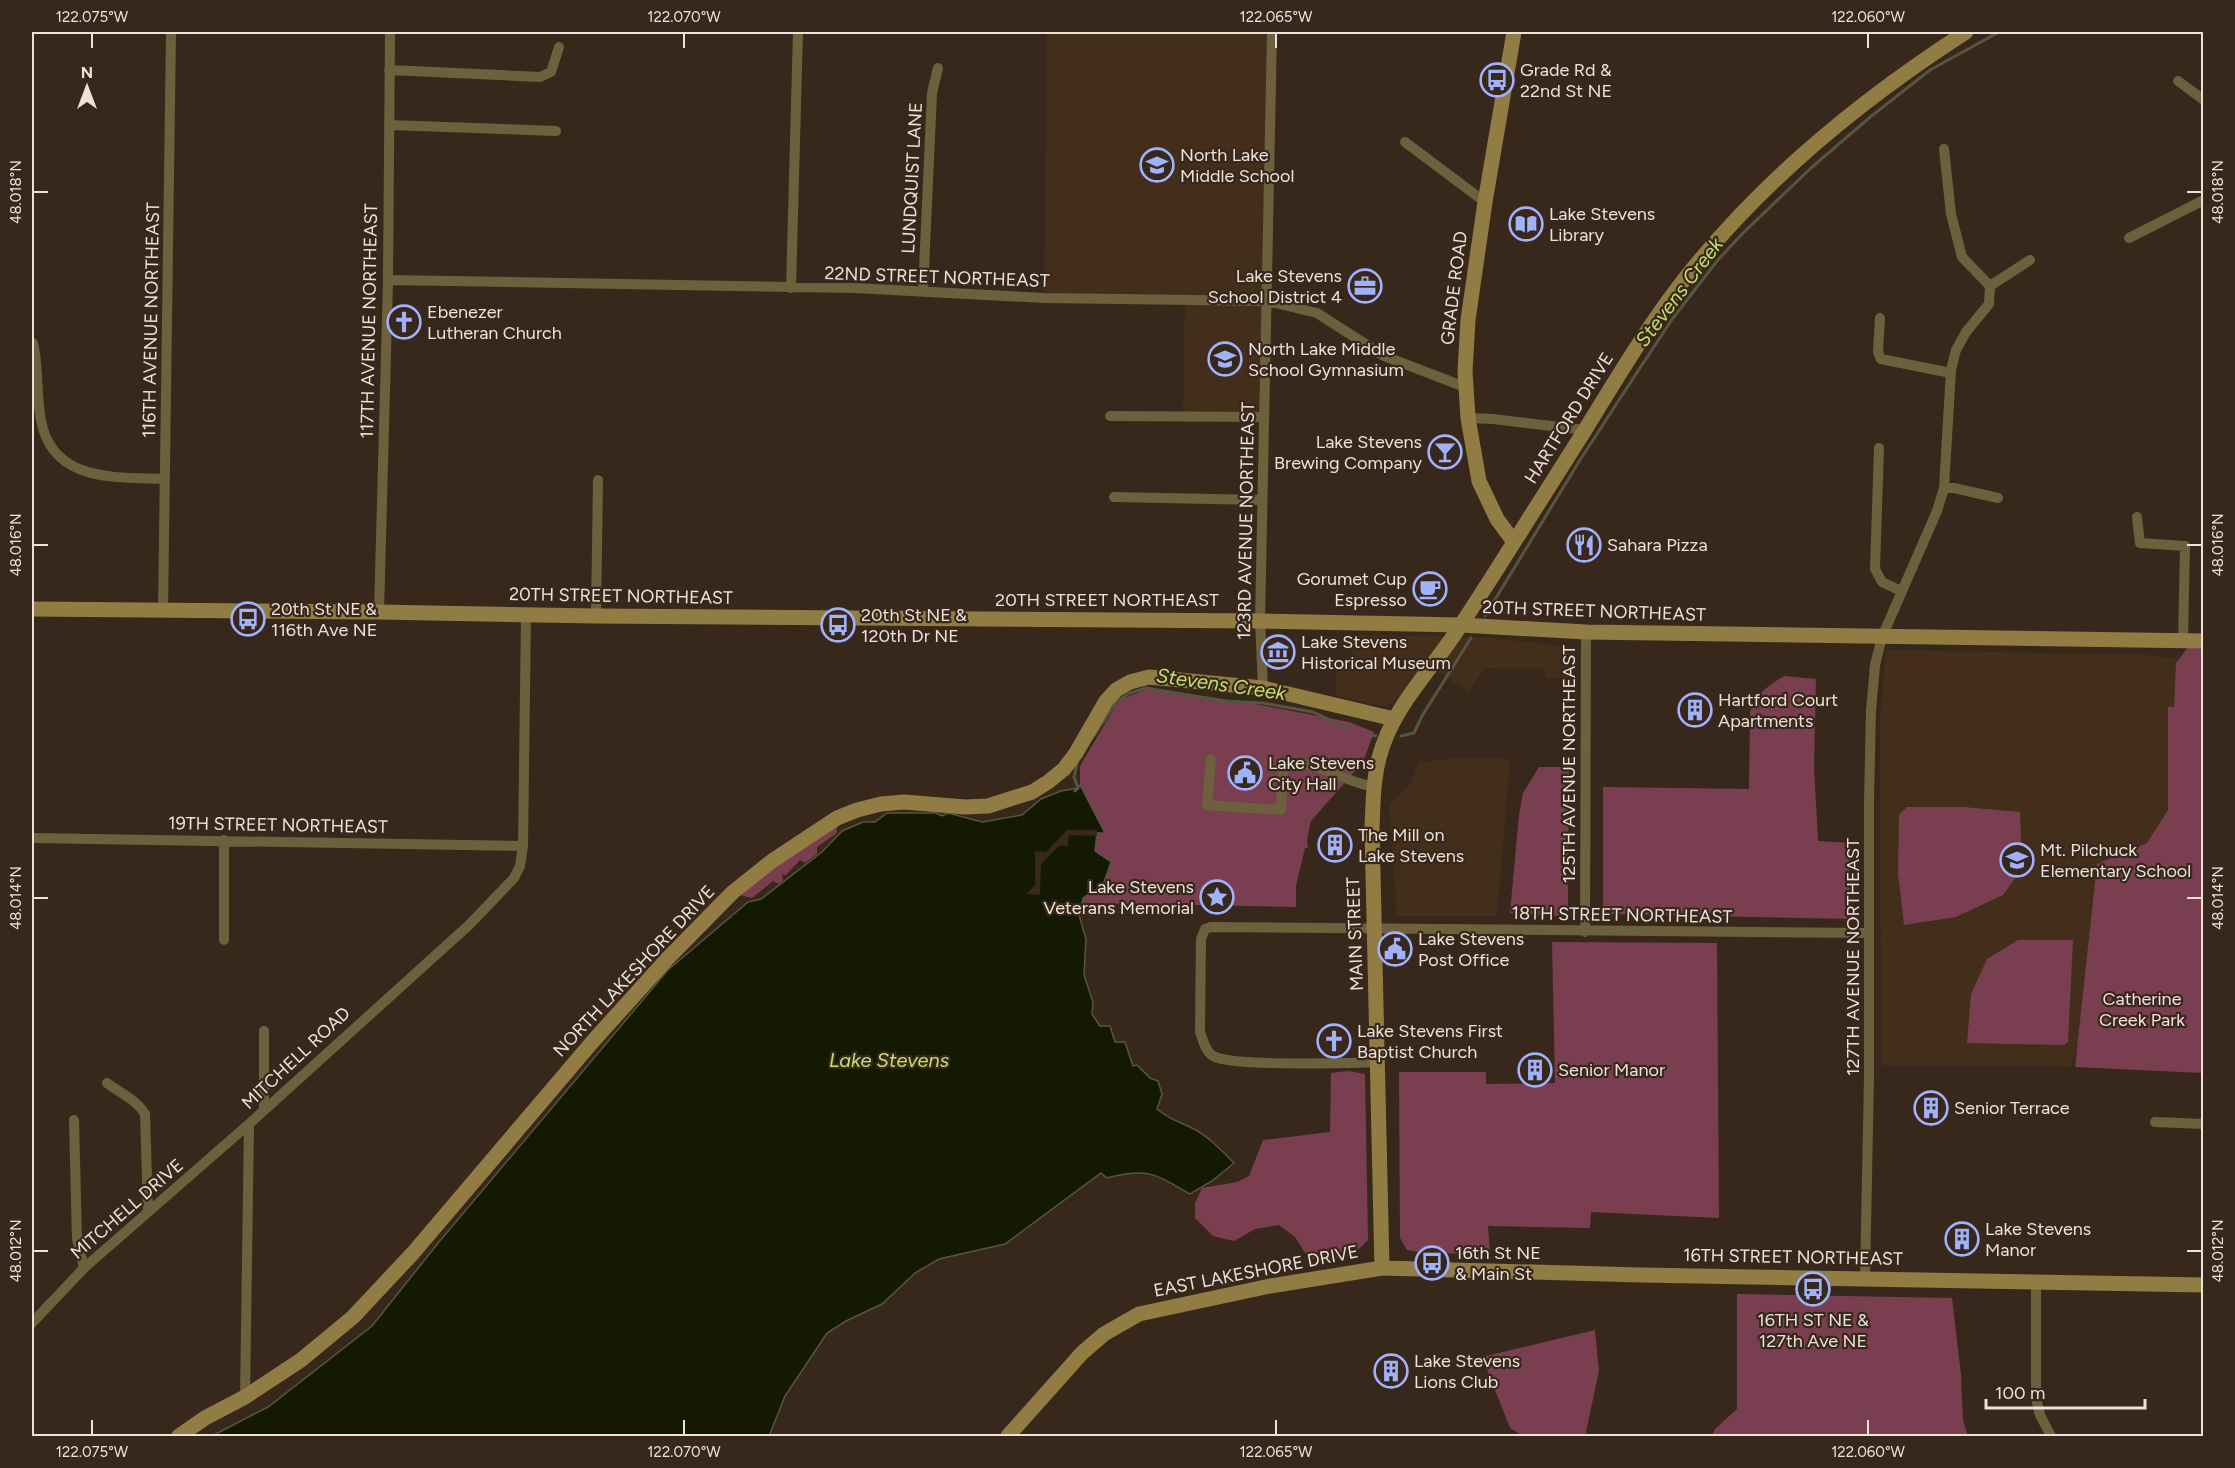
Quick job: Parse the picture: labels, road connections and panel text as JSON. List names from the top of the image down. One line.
{"streets":{"main road":["GRADE ROAD","HARTFORD DRIVE","20TH STREET NORTHEAST","MAIN STREET","NORTH LAKESHORE DRIVE","16TH STREET NORTHEAST","EAST LAKESHORE DRIVE"],"street":["LUNDQUIST LANE","22ND STREET NORTHEAST","116TH AVENUE NORTHEAST","117TH AVENUE NORTHEAST","123RD AVENUE NORTHEAST","125TH AVENUE NORTHEAST","19TH STREET NORTHEAST","18TH STREET NORTHEAST","127TH AVENUE NORTHEAST","MITCHELL ROAD","MITCHELL DRIVE"]},"crossings":[["LUNDQUIST LANE","22ND STREET NORTHEAST"],["22ND STREET NORTHEAST","GRADE ROAD"],["22ND STREET NORTHEAST","117TH AVENUE NORTHEAST"],["22ND STREET NORTHEAST","123RD AVENUE NORTHEAST"],["GRADE ROAD","HARTFORD DRIVE"],["116TH AVENUE NORTHEAST","20TH STREET NORTHEAST"],["117TH AVENUE NORTHEAST","20TH STREET NORTHEAST"],["HARTFORD DRIVE","20TH STREET NORTHEAST"],["HARTFORD DRIVE","MAIN STREET"],["123RD AVENUE NORTHEAST","20TH STREET NORTHEAST"],["123RD AVENUE NORTHEAST","NORTH LAKESHORE DRIVE"],["20TH STREET NORTHEAST","125TH AVENUE NORTHEAST"],["20TH STREET NORTHEAST","MAIN STREET"],["20TH STREET NORTHEAST","127TH AVENUE NORTHEAST"],["20TH STREET NORTHEAST","MITCHELL ROAD"],["125TH AVENUE NORTHEAST","18TH STREET NORTHEAST"],["19TH STREET NORTHEAST","MITCHELL ROAD"],["18TH STREET NORTHEAST","MAIN STREET"],["18TH STREET NORTHEAST","127TH AVENUE NORTHEAST"],["MAIN STREET","NORTH LAKESHORE DRIVE"],["MAIN STREET","16TH STREET NORTHEAST"],["MAIN STREET","EAST LAKESHORE DRIVE"],["127TH AVENUE NORTHEAST","16TH STREET NORTHEAST"],["NORTH LAKESHORE DRIVE","MITCHELL ROAD"],["MITCHELL ROAD","MITCHELL DRIVE"],["16TH STREET NORTHEAST","EAST LAKESHORE DRIVE"]],"water":["Stevens Creek","Lake Stevens"],"parks":["Catherine Creek Park"],"places":{"bus stop":["Grade Rd & 22nd St NE","20th St NE & 116th Ave NE","20th St NE & 120th Dr NE","16th St NE & Main St","16TH ST NE & 127th Ave NE"],"school or university":["North Lake Middle School","North Lake Middle School Gymnasium","Mt. Pilchuck Elementary School"],"library":["Lake Stevens Library"],"office":["Lake Stevens School District 4"],"church":["Ebenezer Lutheran Church","Lake Stevens First Baptist Church"],"bar":["Lake Stevens Brewing Company"],"restaurant":["Sahara Pizza"],"cafe":["Gorumet Cup Espresso"],"museum":["Lake Stevens Historical Museum"],"building":["Hartford Court Apartments","The Mill on Lake Stevens","Senior Manor","Senior Terrace","Lake Stevens Manor","Lake Stevens Lions Club"],"public building":["Lake Stevens City Hall","Lake Stevens Post Office"],"place":["Lake Stevens Veterans Memorial"]},"scale_bar":"100 m","north":"top","coordinates":["122.075°W","122.070°W","122.065°W","122.060°W","48.018°N","48.016°N","48.014°N","48.012°N"]}
